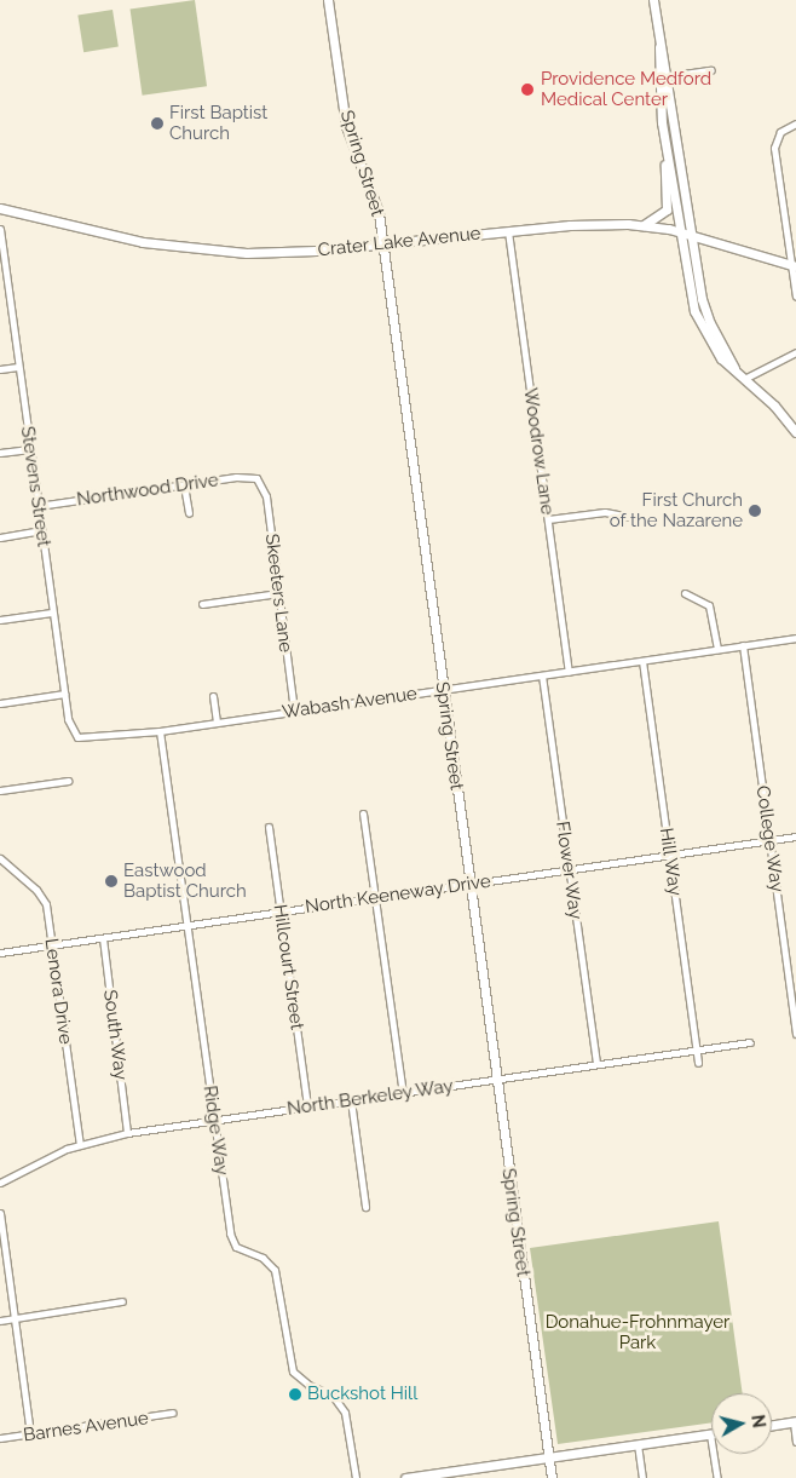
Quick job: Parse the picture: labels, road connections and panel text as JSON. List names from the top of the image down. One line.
{"streets":{"street":["Spring Street","Crater Lake Avenue","Woodrow Lane","Stevens Street","Northwood Drive","Skeeters Lane","Wabash Avenue","College Way","Hill Way","Flower Way","North Keeneway Drive","Hillcourt Street","Lenora Drive","South Way","North Berkeley Way","Ridge Way","Barnes Avenue"]},"crossings":[["Spring Street","Crater Lake Avenue"],["Spring Street","Wabash Avenue"],["Spring Street","North Keeneway Drive"],["Spring Street","North Berkeley Way"],["Crater Lake Avenue","Woodrow Lane"],["Woodrow Lane","Wabash Avenue"],["Stevens Street","Northwood Drive"],["Stevens Street","Wabash Avenue"],["Northwood Drive","Skeeters Lane"],["Skeeters Lane","Wabash Avenue"],["Wabash Avenue","College Way"],["Wabash Avenue","Hill Way"],["Wabash Avenue","Flower Way"],["Wabash Avenue","Ridge Way"],["College Way","North Keeneway Drive"],["Hill Way","North Keeneway Drive"],["Hill Way","North Berkeley Way"],["Flower Way","North Keeneway Drive"],["Flower Way","North Berkeley Way"],["North Keeneway Drive","Hillcourt Street"],["North Keeneway Drive","Lenora Drive"],["North Keeneway Drive","South Way"],["North Keeneway Drive","Ridge Way"],["Hillcourt Street","North Berkeley Way"],["Lenora Drive","North Berkeley Way"],["South Way","North Berkeley Way"],["North Berkeley Way","Ridge Way"]],"parks":["Donahue-Frohnmayer Park"],"places":["Providence Medford Medical Center","First Baptist Church","First Church of the Nazarene","Eastwood Baptist Church","Buckshot Hill"],"north":"right"}
